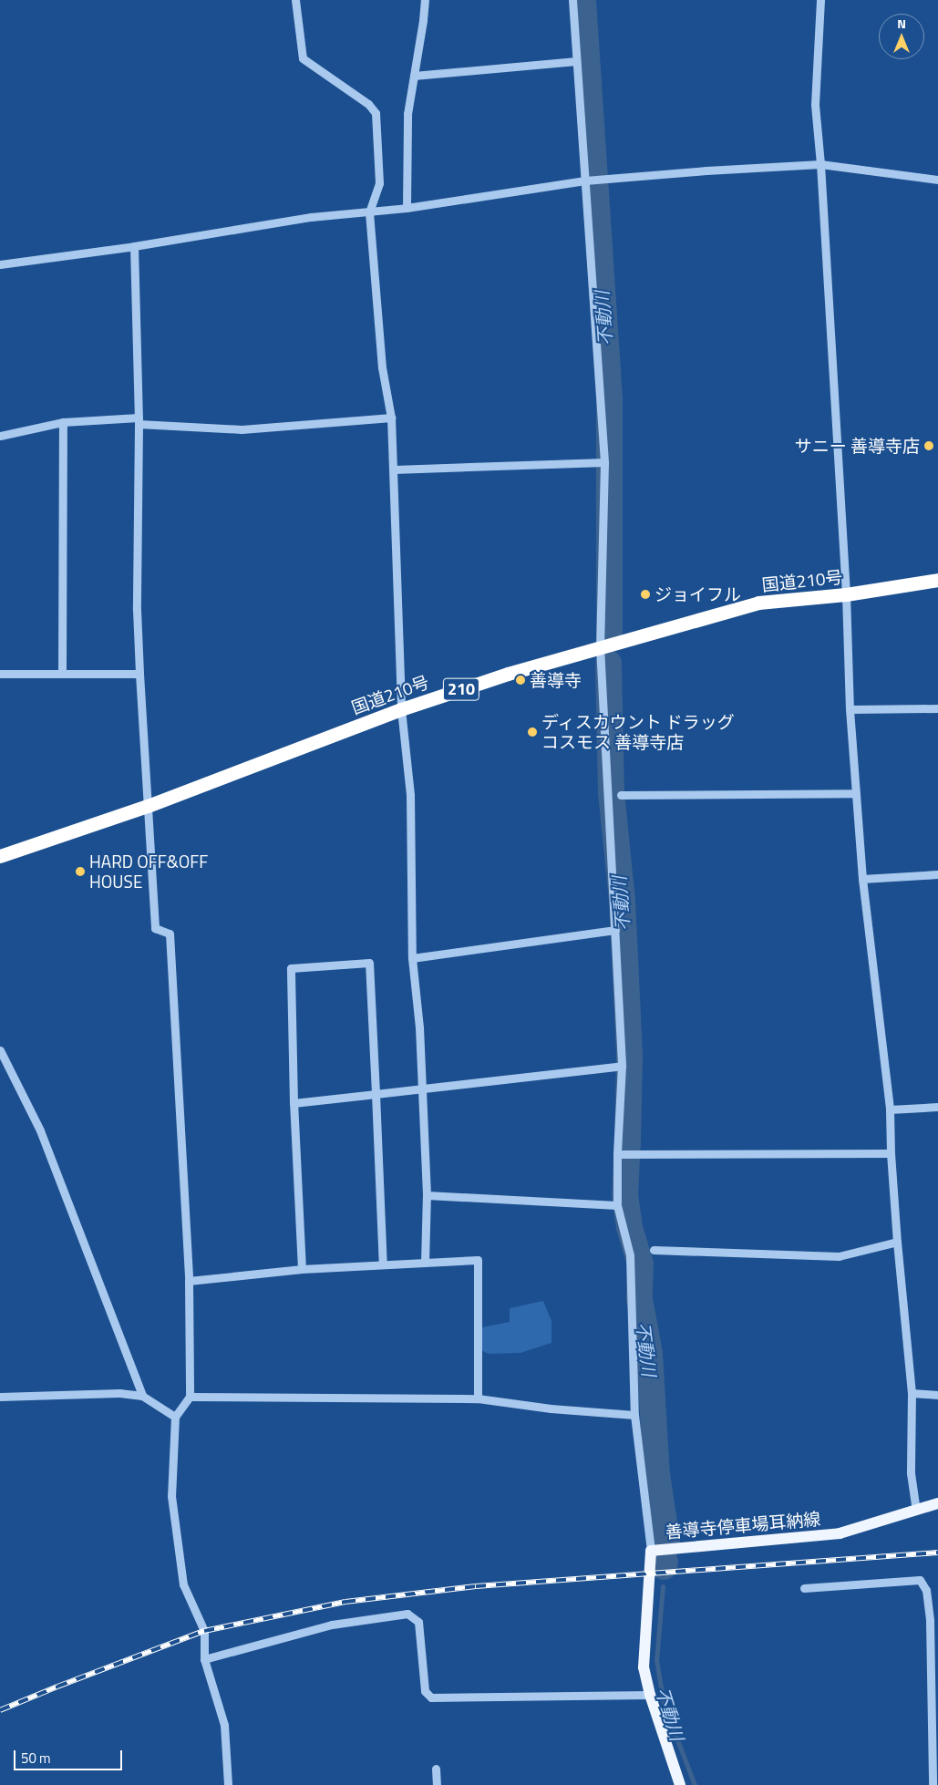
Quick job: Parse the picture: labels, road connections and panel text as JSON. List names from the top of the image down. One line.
{"streets":{"highway":["国道210号","210"],"main road":["善導寺停車場耳納線"]},"water":["不動川"],"places":["サニー 善導寺店","ジョイフル","善導寺","ディスカウント ドラッグ コスモス 善導寺店","HARD OFF&OFF HOUSE"],"scale_bar":"50 m","north":"top"}
